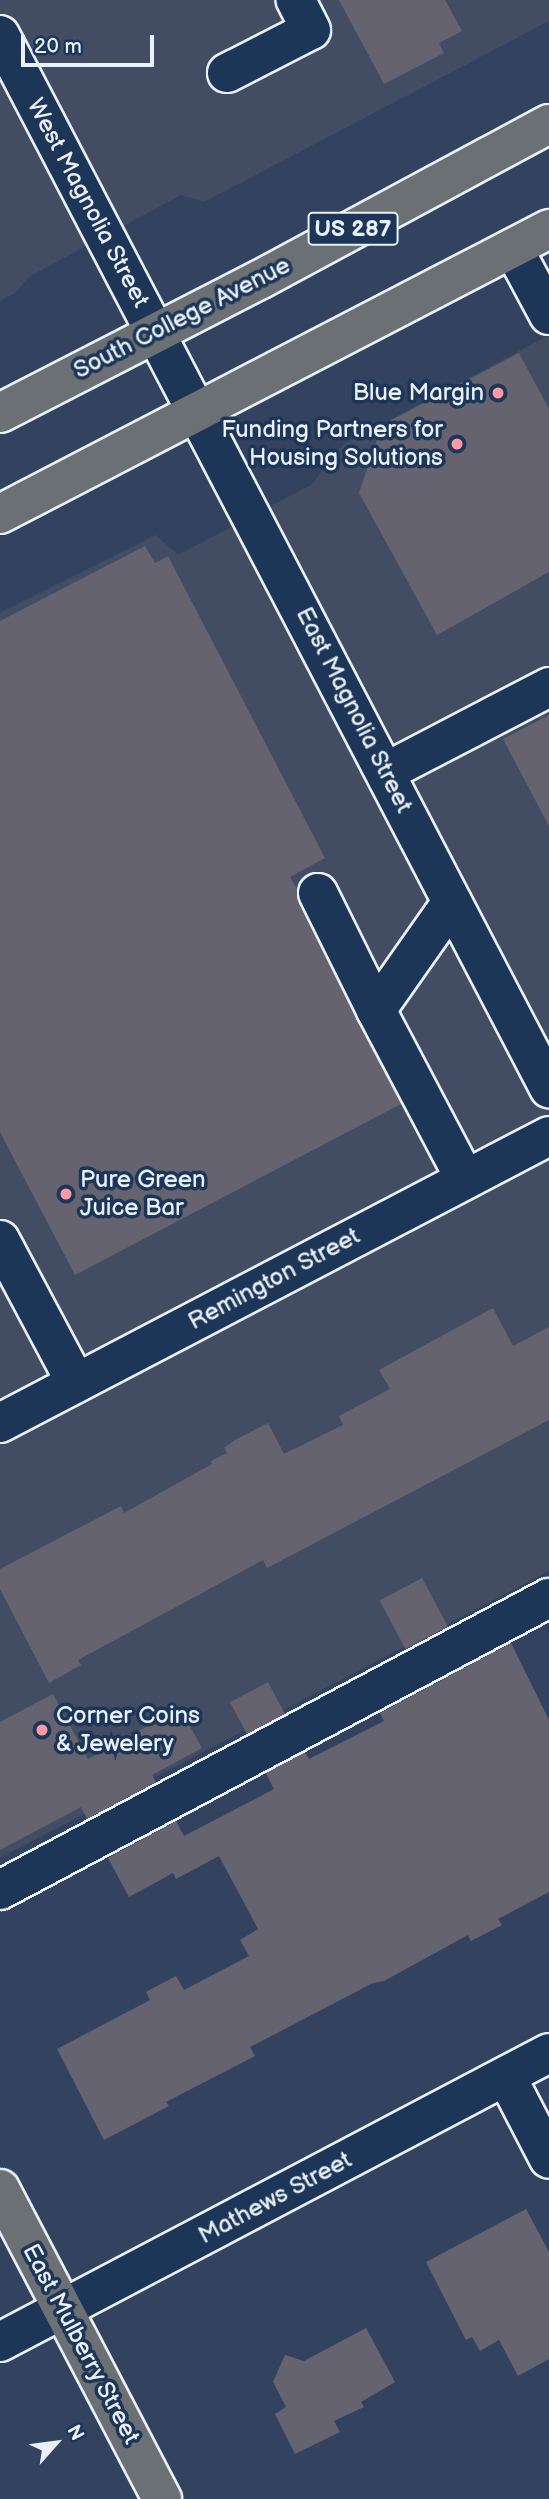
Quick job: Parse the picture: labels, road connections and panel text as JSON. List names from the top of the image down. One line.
{"streets":{"highway":["US 287","South College Avenue","East Mulberry Street"],"street":["West Magnolia Street","East Magnolia Street","Remington Street","Mathews Street"]},"crossings":[["West Magnolia Street","South College Avenue"],["West Magnolia Street","East Magnolia Street"],["South College Avenue","East Magnolia Street"],["Mathews Street","East Mulberry Street"]],"places":["Blue Margin","Funding Partners for Housing Solutions","Pure Green Juice Bar","Corner Coins & Jewelery"],"scale_bar":"20 m","north":"top right"}
